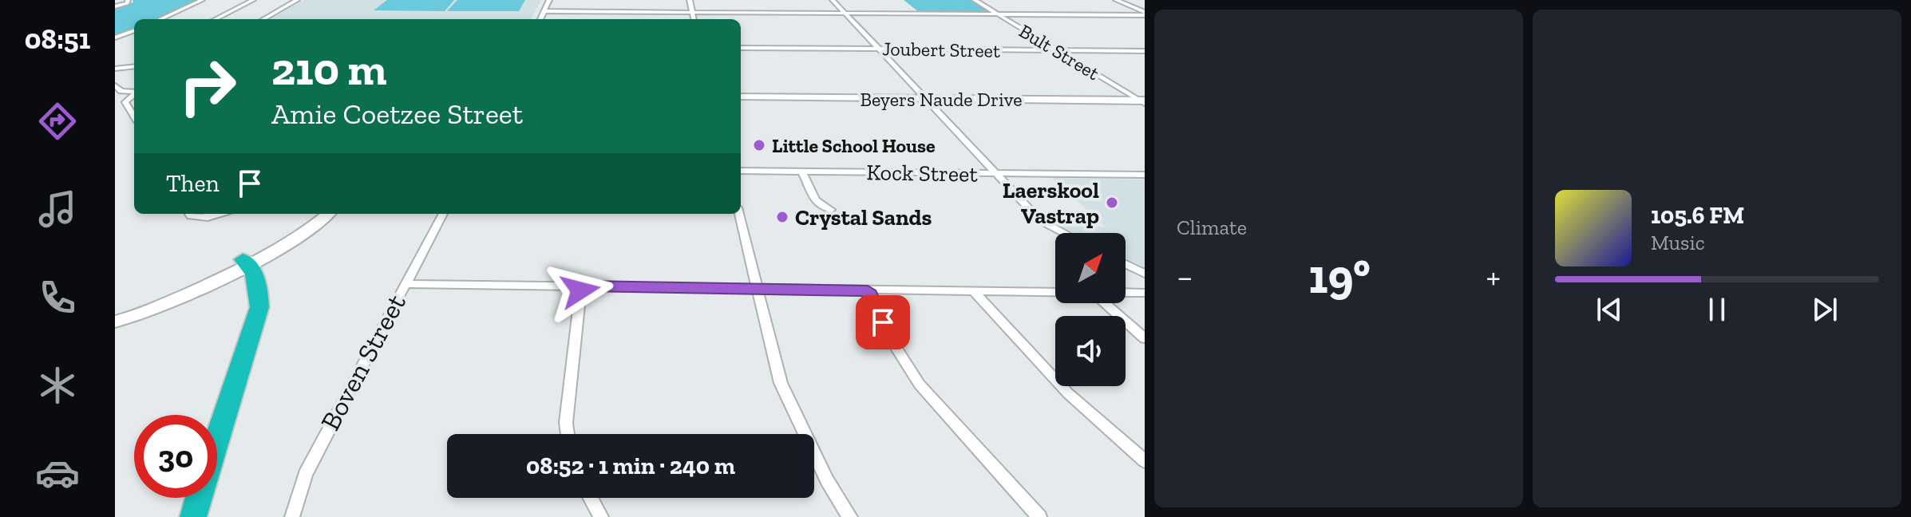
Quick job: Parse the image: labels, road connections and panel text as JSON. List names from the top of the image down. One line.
{"streets":{"street":["Joubert Street","Bult Street","Beyers Naude Drive","Kock Street","Boven Street"]},"crossings":[["Joubert Street","Bult Street"],["Bult Street","Beyers Naude Drive"]],"places":["Little School House","Laerskool Vastrap","Crystal Sands"],"north":"top right","page":{"tabs":"08:51","tile":"Climate","turn":["210 m","Amie Coetzee Street"],"then":"Then","song":["105.6 FM","Music"],"heat":["−","19°","+"],"limit":"30","trip":"08:52 · 1 min · 240 m"}}
